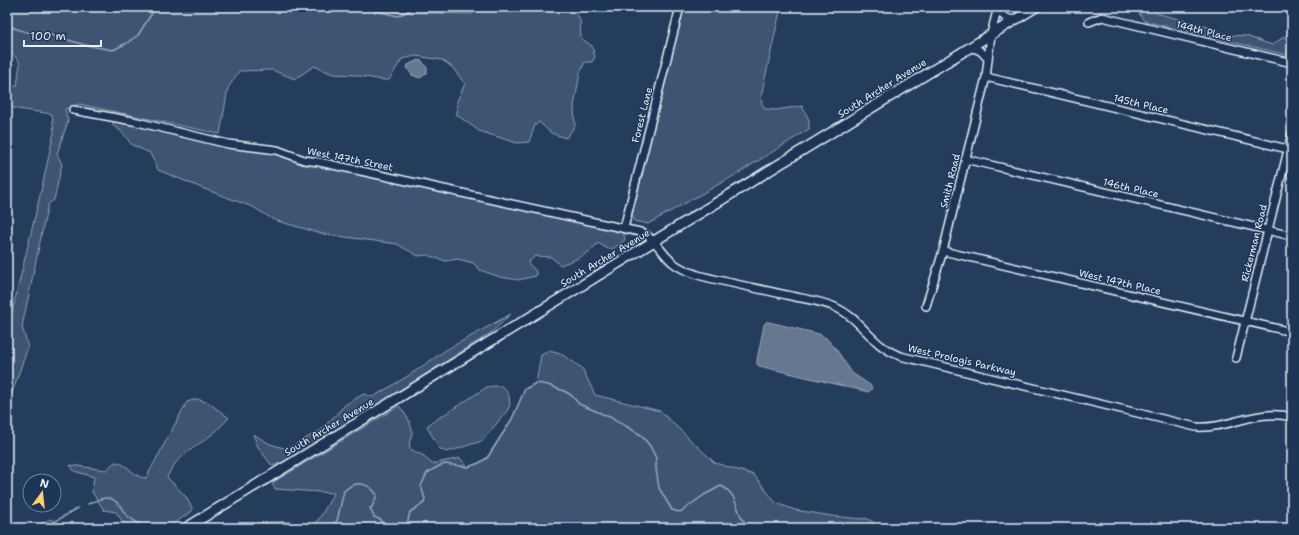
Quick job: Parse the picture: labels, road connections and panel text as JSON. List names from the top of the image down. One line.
{"streets":{"main road":["South Archer Avenue"],"street":["144th Place","145th Place","Forest Lane","West 147th Street","Smith Road","146th Place","Rickerman Road","West 147th Place","West Prologis Parkway"]},"crossings":[["South Archer Avenue","West 147th Street"],["South Archer Avenue","Smith Road"],["South Archer Avenue","West Prologis Parkway"],["145th Place","Smith Road"],["145th Place","Rickerman Road"],["Forest Lane","West 147th Street"],["West 147th Street","West Prologis Parkway"],["Smith Road","146th Place"],["Smith Road","West 147th Place"],["146th Place","Rickerman Road"],["Rickerman Road","West 147th Place"]],"scale_bar":"100 m","north":"top"}
